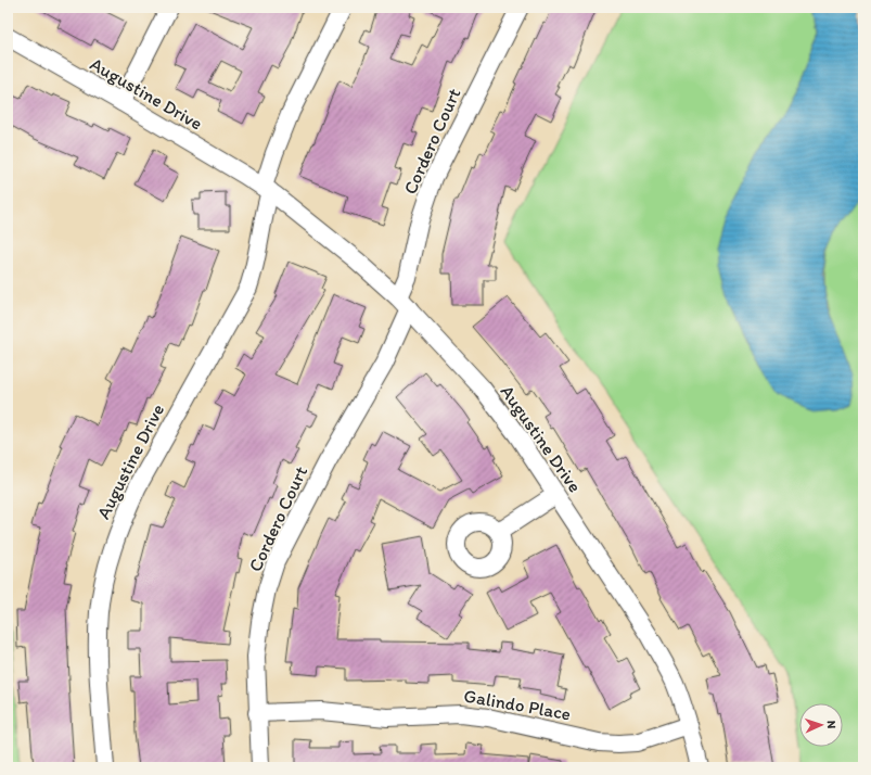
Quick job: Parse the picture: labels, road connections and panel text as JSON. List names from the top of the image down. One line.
{"streets":{"street":["Augustine Drive","Cordero Court","Galindo Place"]},"crossings":[["Augustine Drive","Cordero Court"],["Augustine Drive","Galindo Place"],["Cordero Court","Galindo Place"]],"north":"right"}
